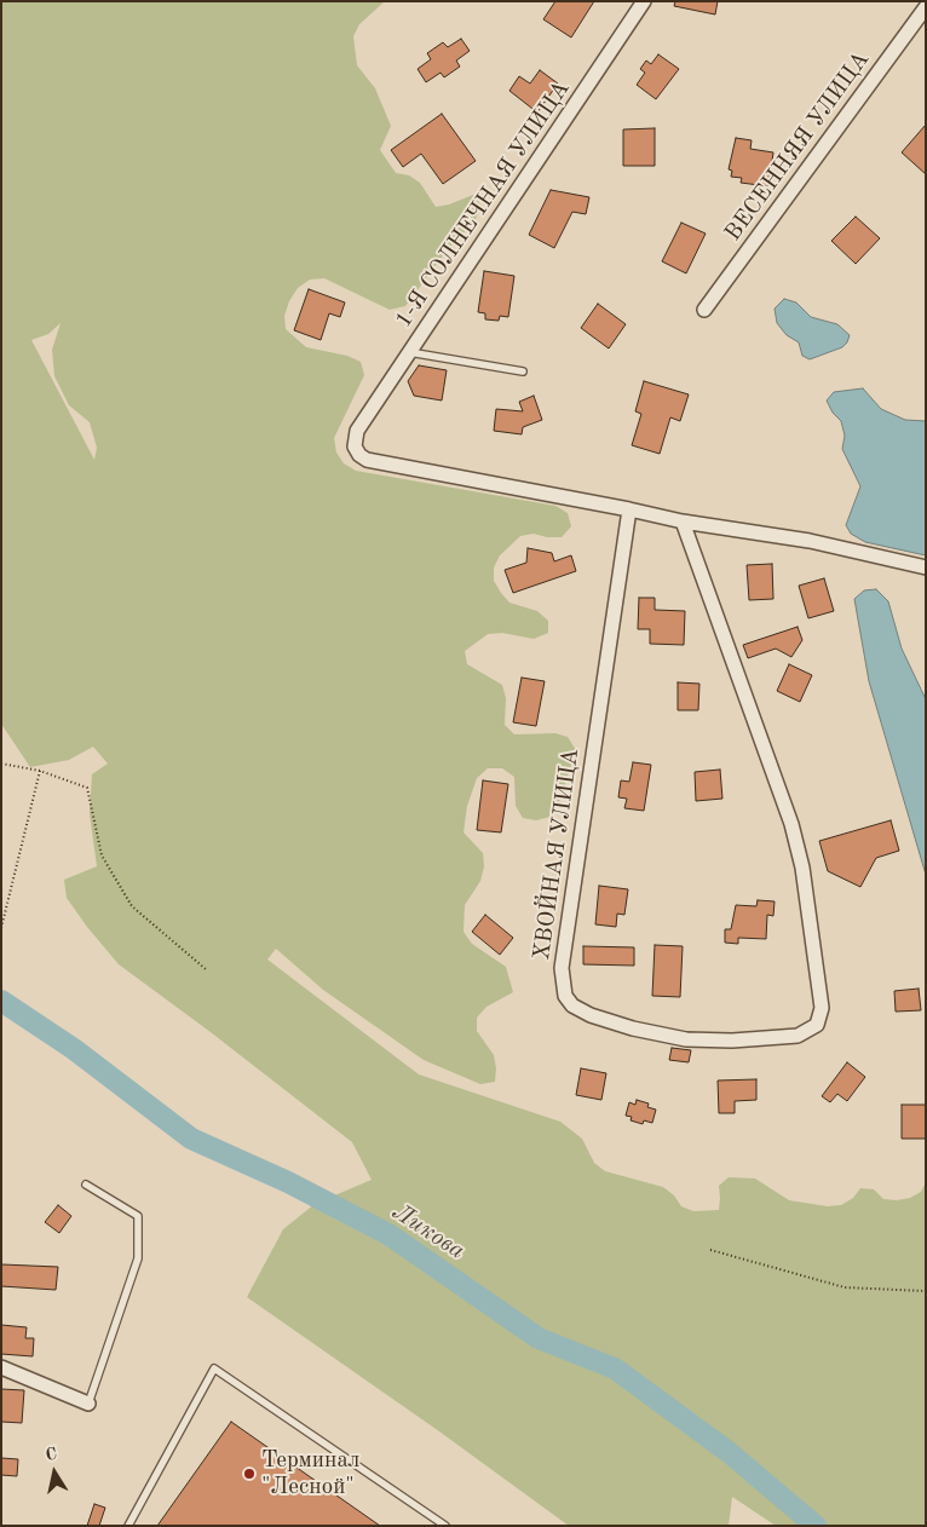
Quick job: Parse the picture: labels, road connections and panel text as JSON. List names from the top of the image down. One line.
{"streets":{"street":["ВЕСЕННЯЯ УЛИЦА","1-Я СОЛНЕЧНАЯ УЛИЦА","ХВОЙНАЯ УЛИЦА"]},"crossings":[["1-Я СОЛНЕЧНАЯ УЛИЦА","ХВОЙНАЯ УЛИЦА"]],"water":["Ликова"],"places":["Терминал \"Лесной\""],"north":"top"}
